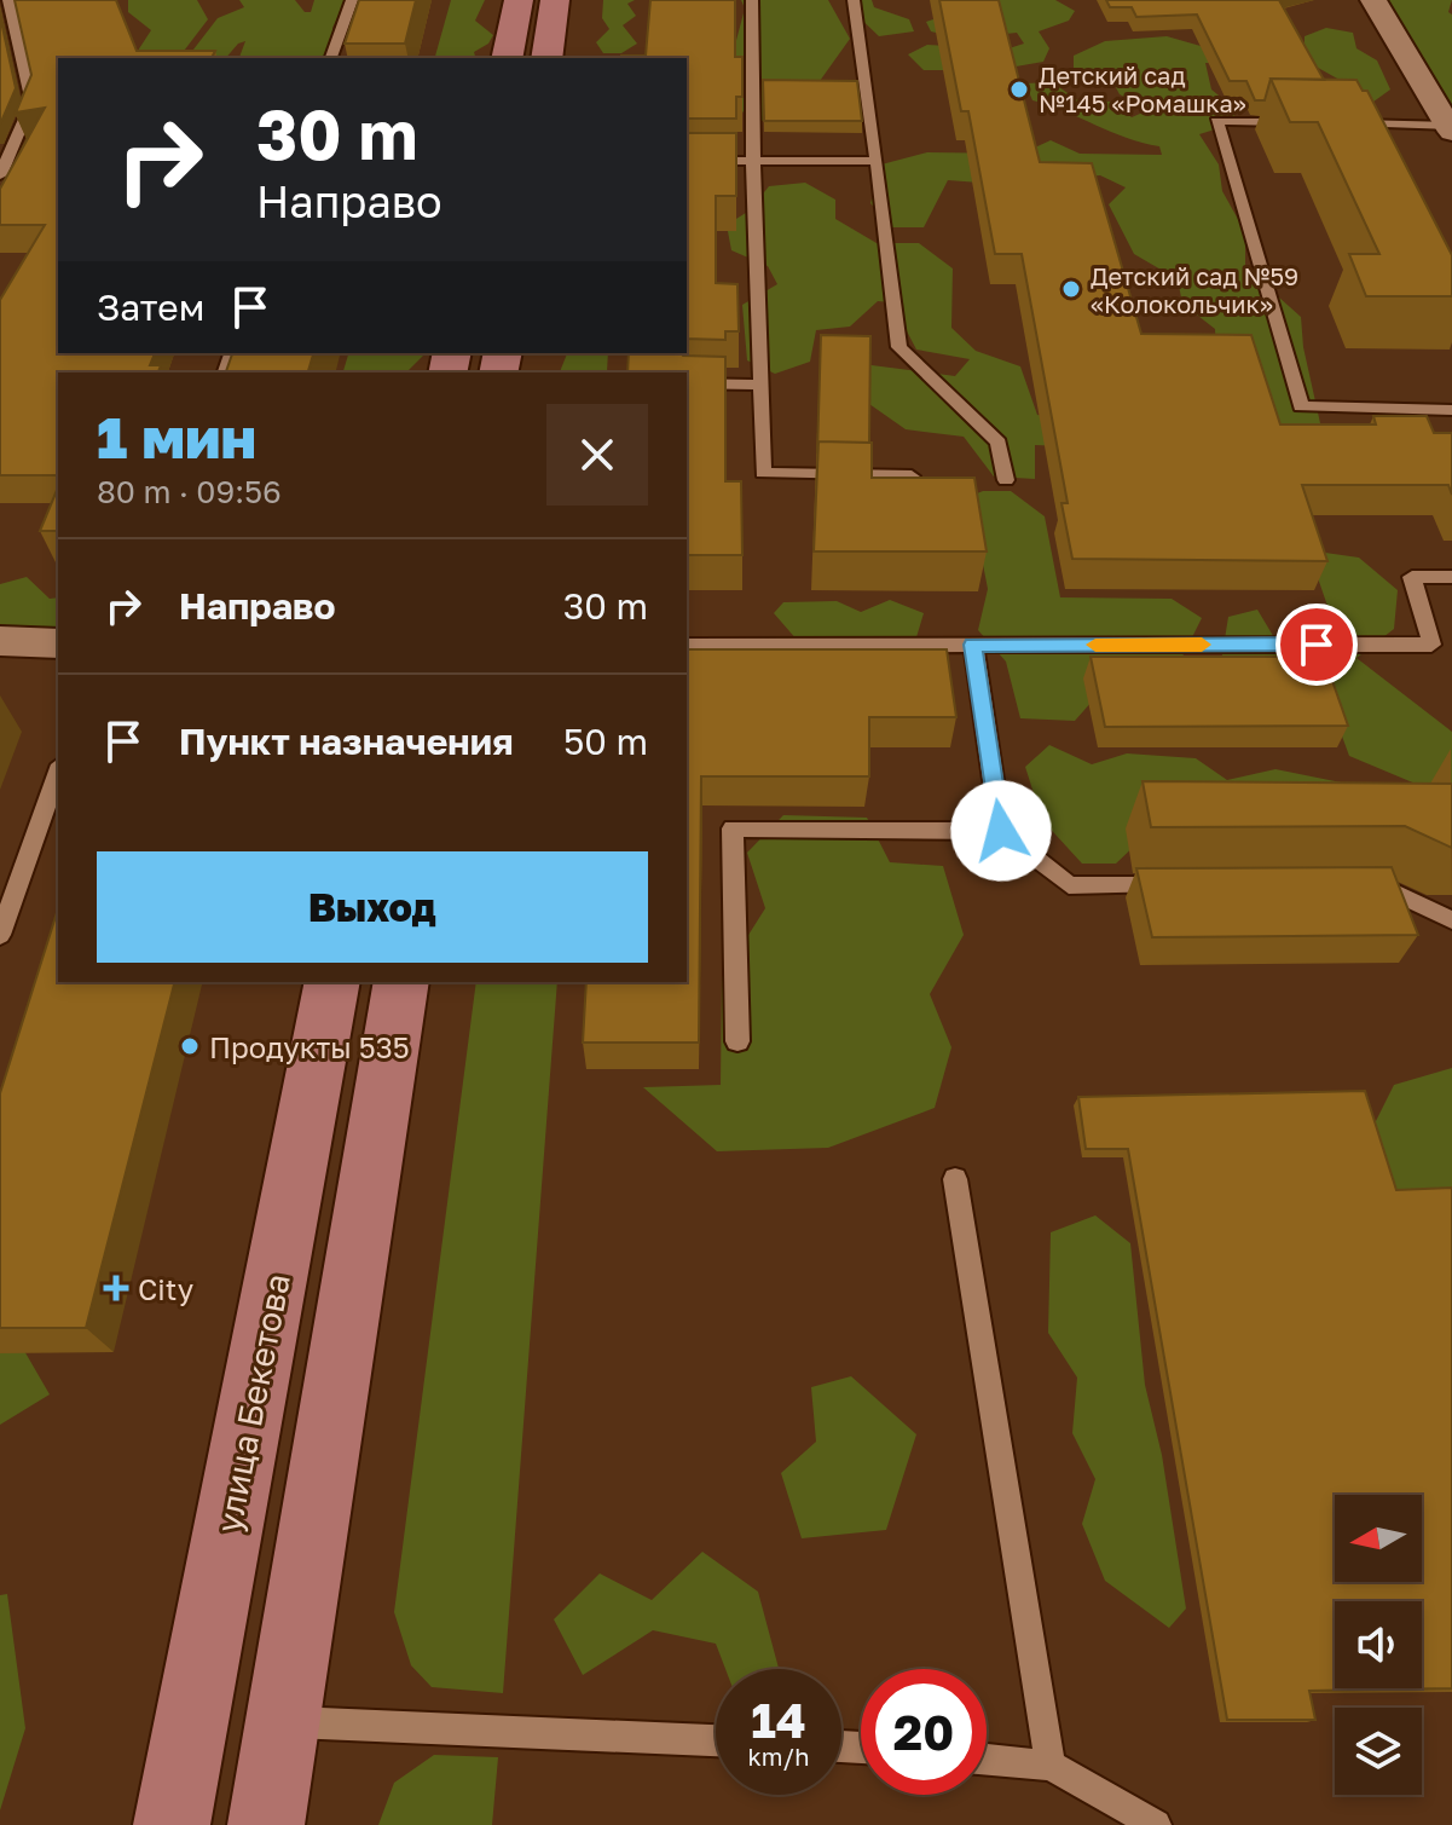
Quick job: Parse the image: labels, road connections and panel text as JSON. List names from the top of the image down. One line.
{"streets":{"main road":["улица Бекетова"]},"places":{"other":["Детский сад №145 «Ромашка»","Детский сад №59 «Колокольчик»","Продукты 535"],"health":["City"]},"north":"left","page":{"turn":["30 m","Направо"],"then":"Затем","heading":["1 мин","80 m · 09:56"],"list":[{"name":"Направо","value":"30 m"},{"name":"Пункт назначения","value":"50 m"}],"buttons":"Выход","speed":"14 km/h","limit":"20"}}
